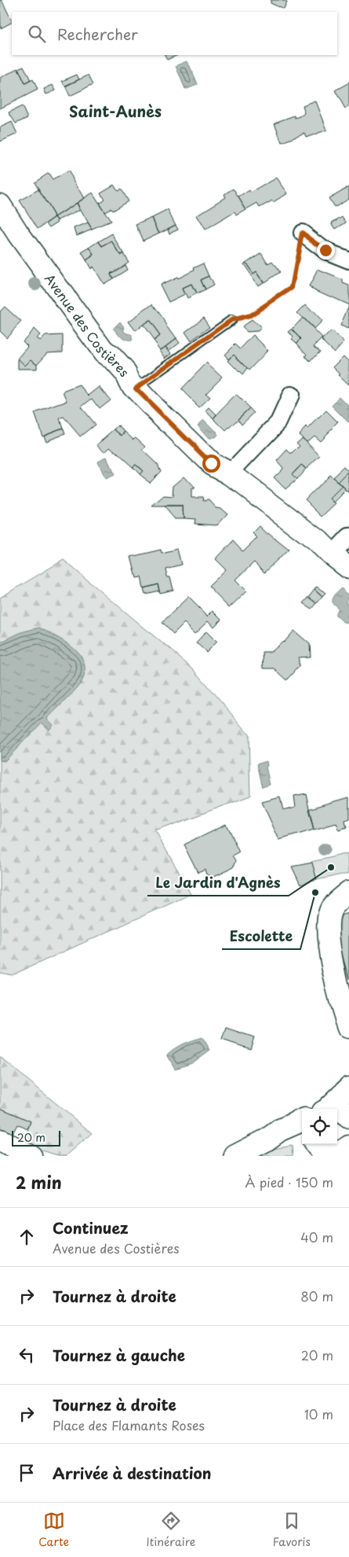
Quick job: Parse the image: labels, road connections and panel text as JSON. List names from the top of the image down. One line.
{"streets":{"street":["Avenue des Costières"]},"districts":["Saint-Aunès"],"places":["Le Jardin d'Agnès","Escolette"],"scale_bar":"20 m","page":{"search":"Rechercher","scale":"20 m","heading":["2 min","À pied · 150 m"],"list":[["Continuez","Avenue des Costières","40 m"],["Tournez à droite","80 m"],["Tournez à gauche","20 m"],["Tournez à droite","Place des Flamants Roses","10 m"],"Arrivée à destination"],"nav":["Carte","Itinéraire","Favoris"]}}
